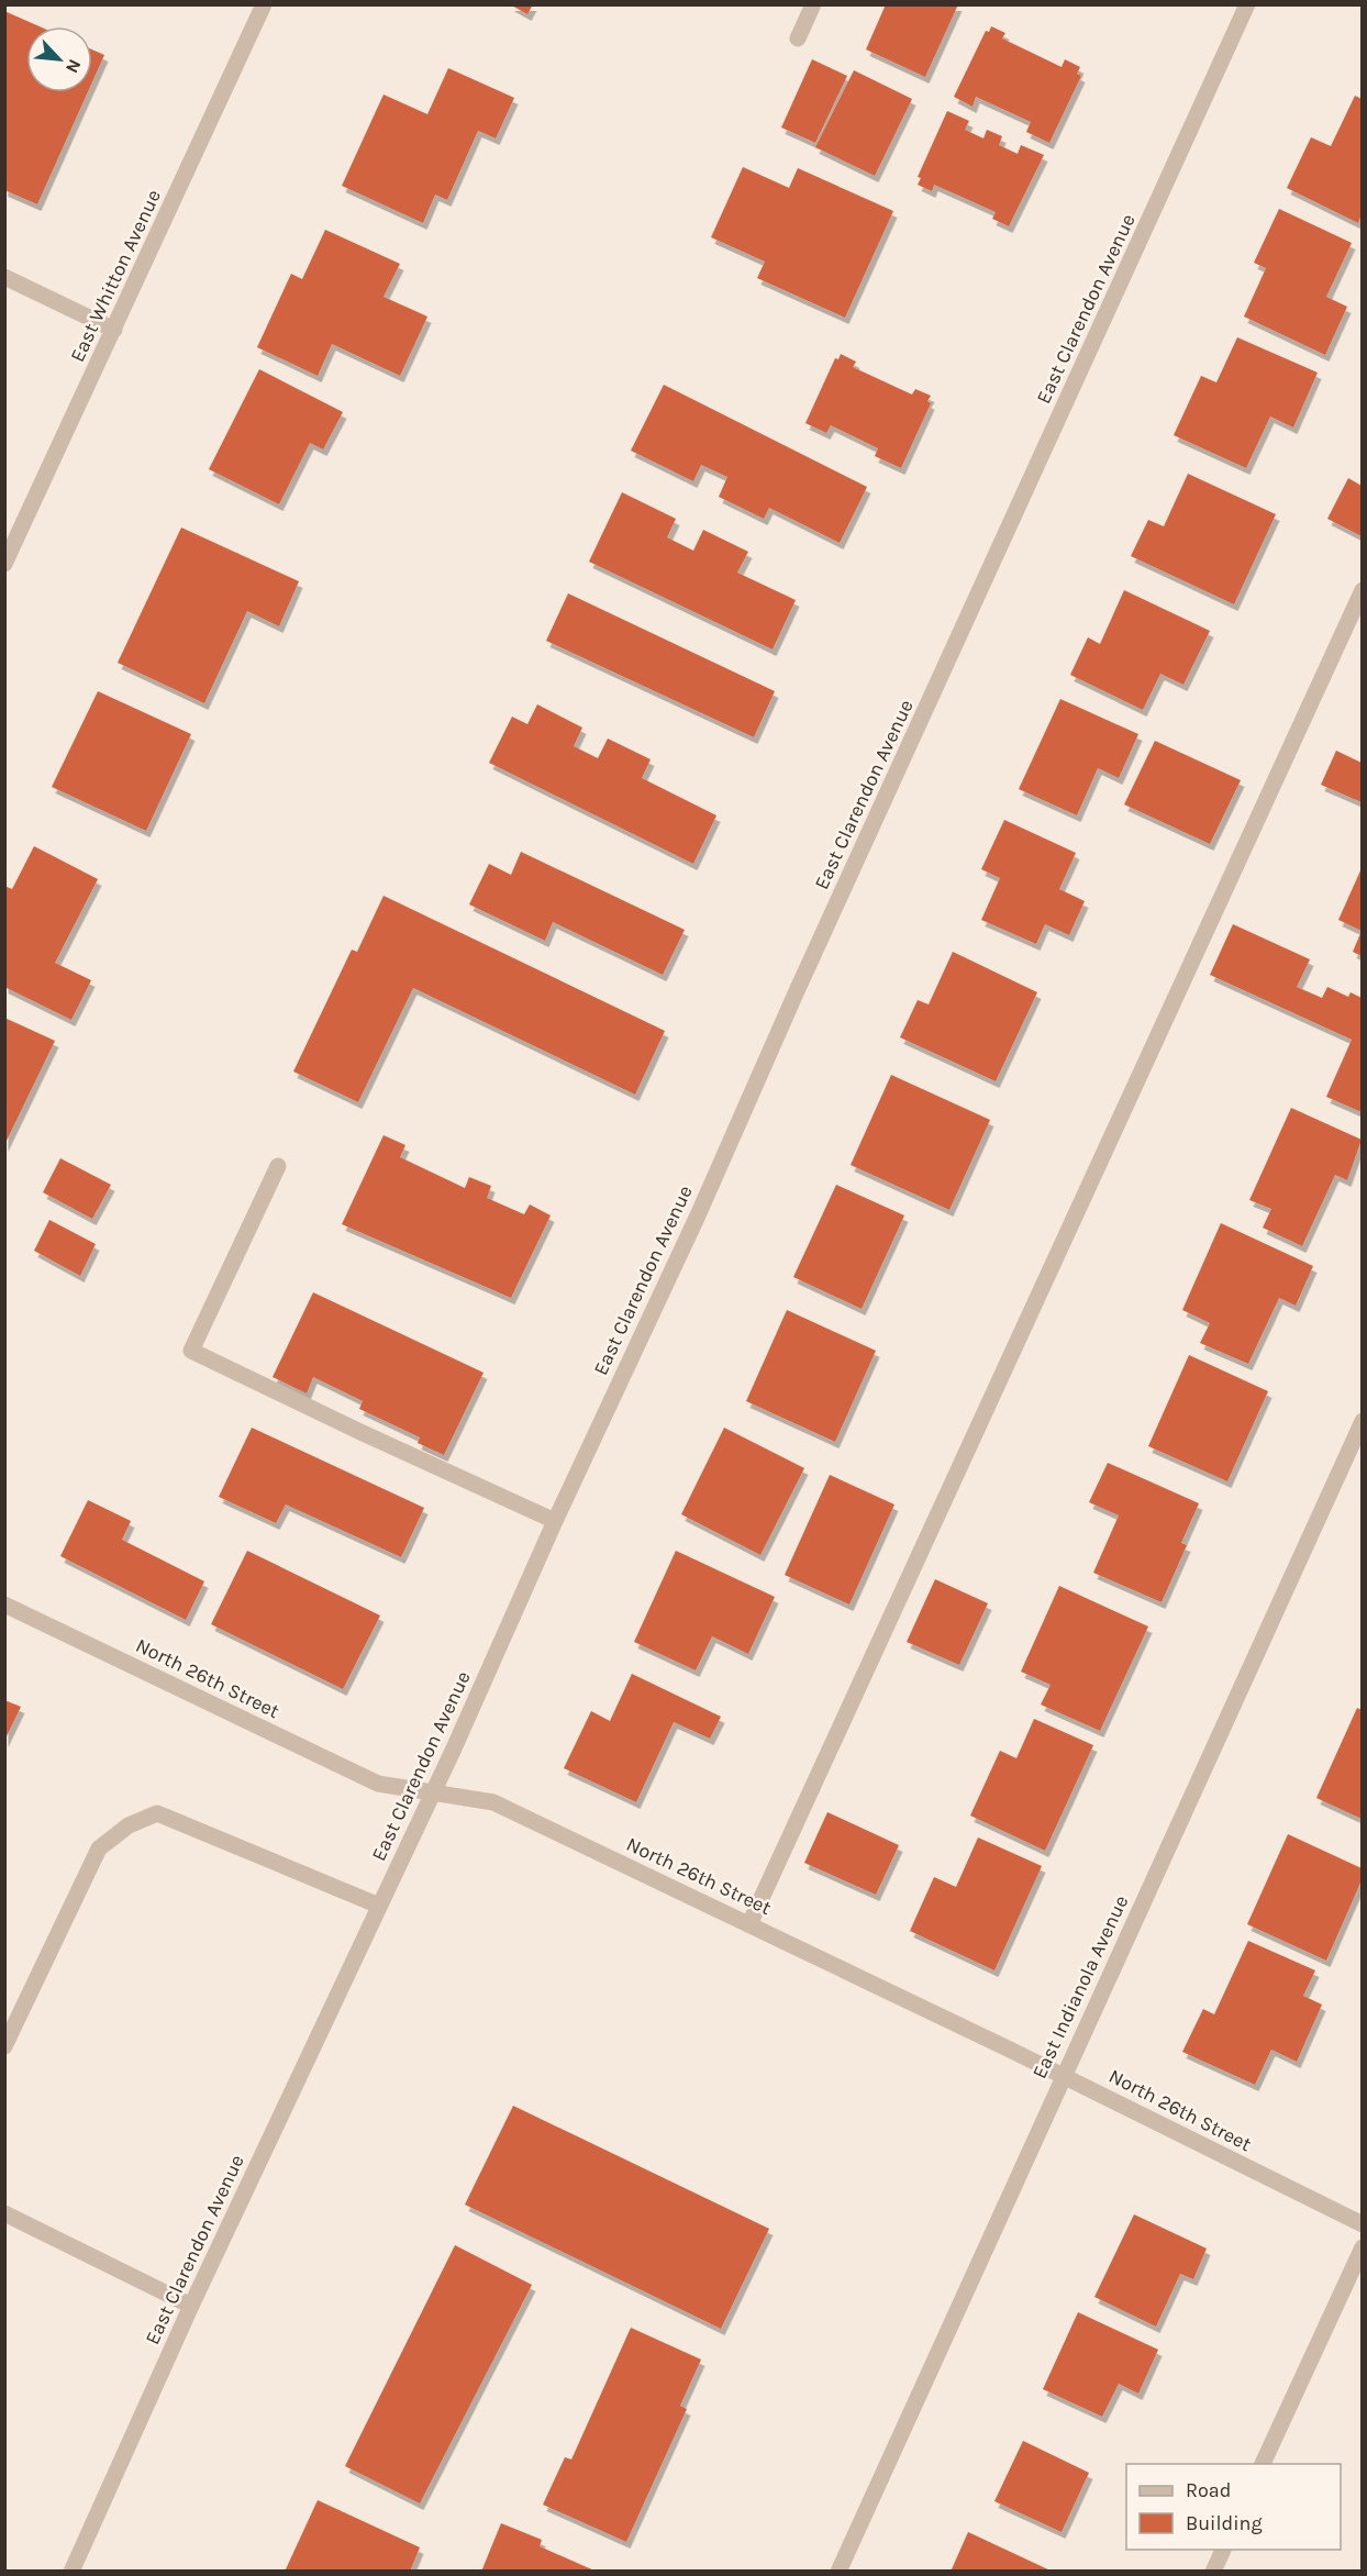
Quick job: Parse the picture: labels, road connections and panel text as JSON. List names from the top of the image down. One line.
{"streets":{"street":["East Whitton Avenue","East Clarendon Avenue","North 26th Street","East Indianola Avenue"]},"crossings":[["East Clarendon Avenue","North 26th Street"],["North 26th Street","East Indianola Avenue"]],"legend":["Road","Building"],"north":"bottom right"}
